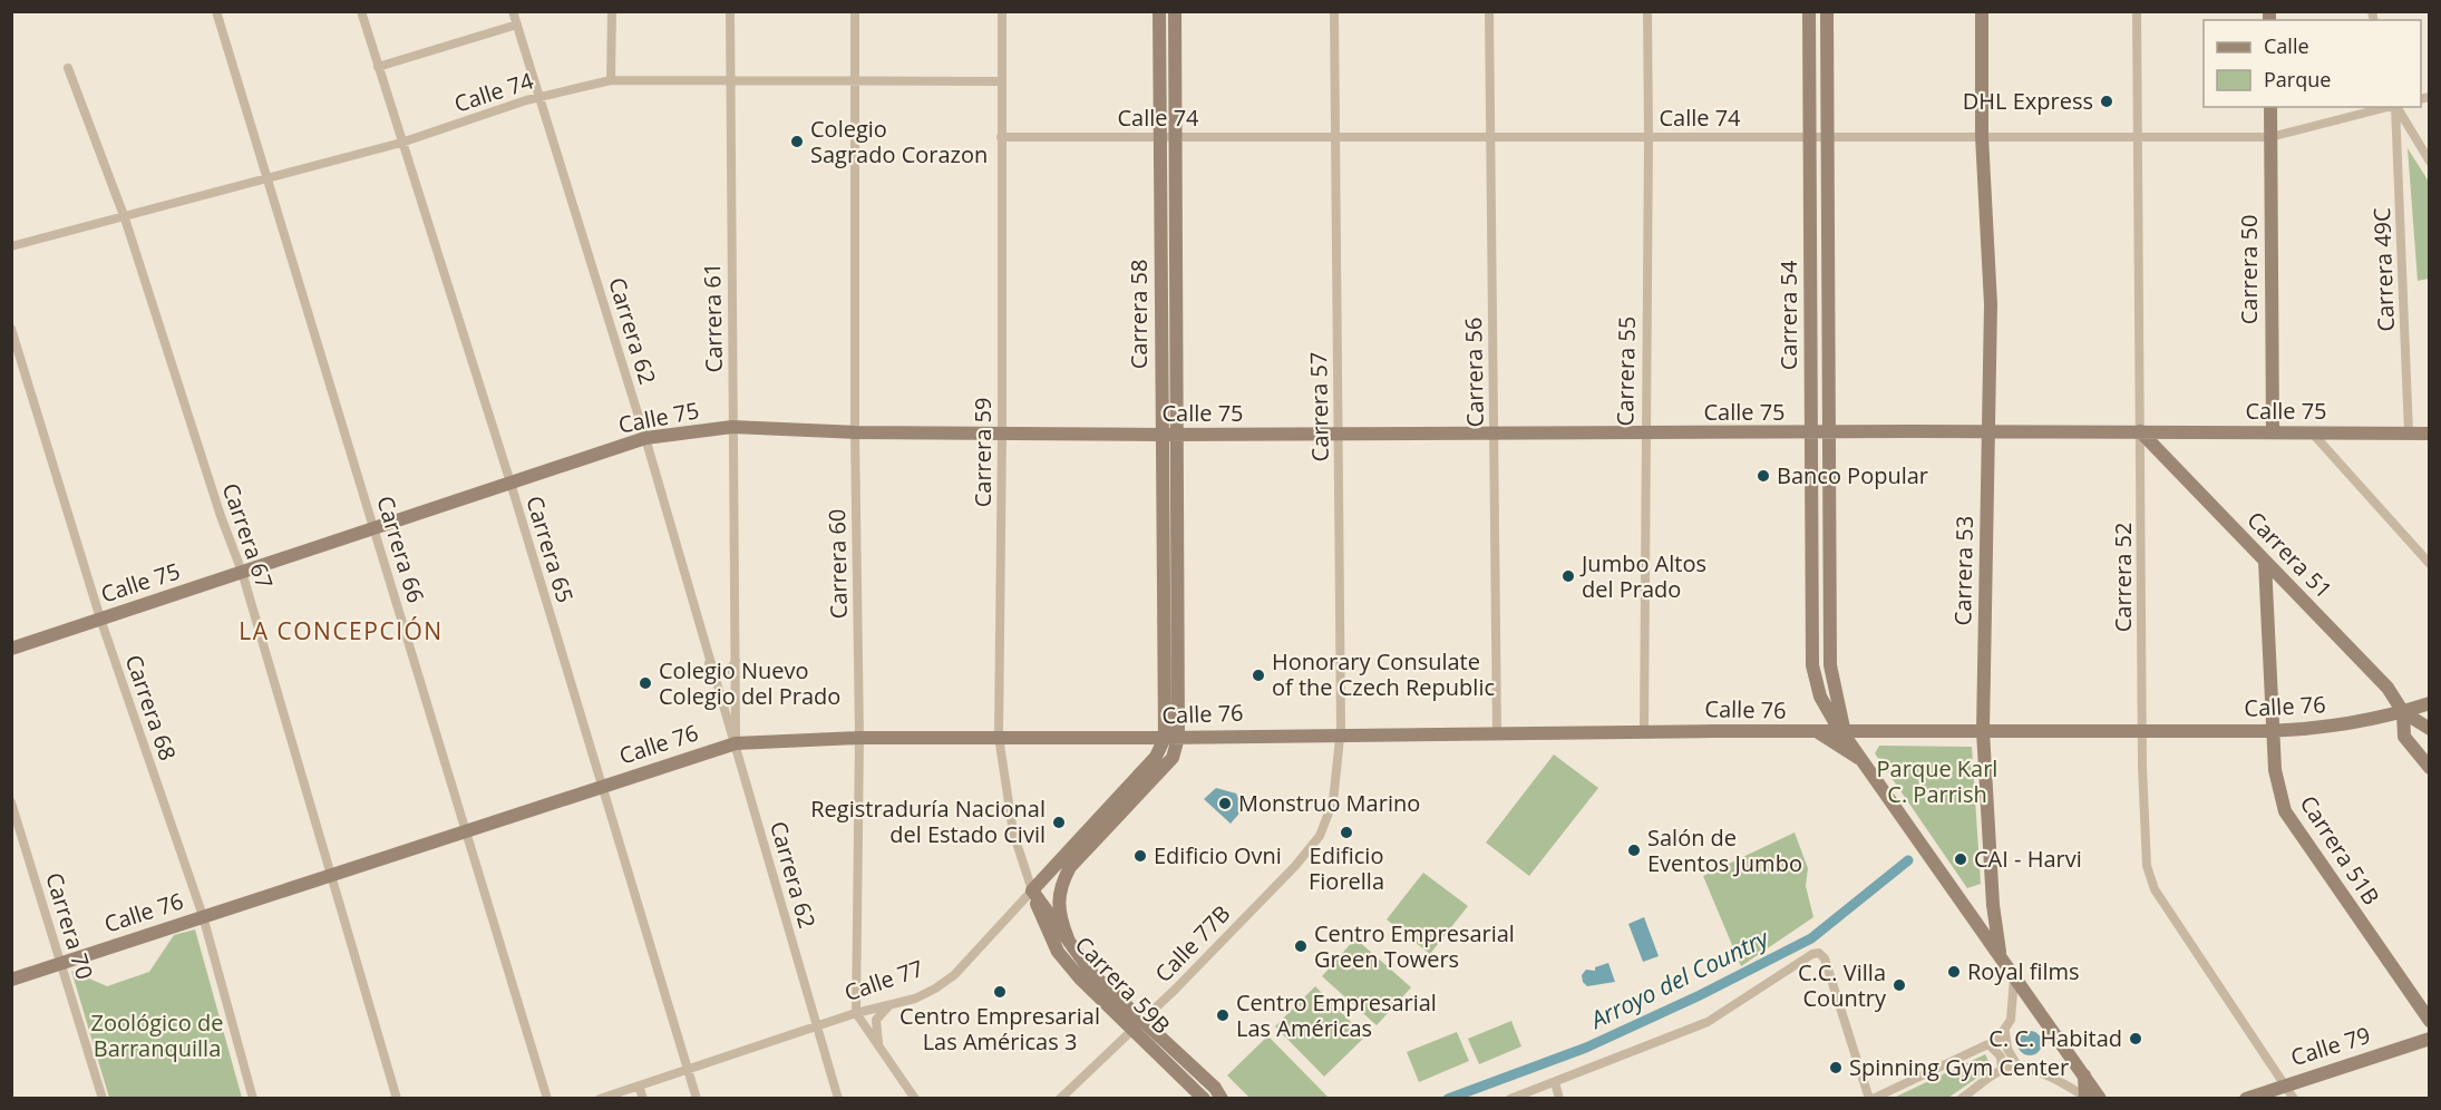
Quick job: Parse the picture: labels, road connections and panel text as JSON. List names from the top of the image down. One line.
{"streets":{"street":["Calle 74","Carrera 50","Carrera 49C","Carrera 58","Carrera 54","Carrera 61","Carrera 62","Carrera 55","Carrera 56","Carrera 57","Calle 75","Carrera 59","Carrera 67","Carrera 66","Carrera 65","Carrera 51","Carrera 60","Carrera 53","Carrera 52","Calle 76","Carrera 68","Carrera 51B","Carrera 70","Calle 77B","Calle 77","Carrera 59B","Calle 79"]},"crossings":[["Calle 74","Carrera 50"],["Calle 74","Carrera 58"],["Calle 74","Carrera 54"],["Calle 74","Carrera 61"],["Calle 74","Carrera 62"],["Calle 74","Carrera 55"],["Calle 74","Carrera 56"],["Calle 74","Carrera 57"],["Calle 74","Carrera 59"],["Calle 74","Carrera 67"],["Calle 74","Carrera 66"],["Calle 74","Carrera 65"],["Calle 74","Carrera 60"],["Calle 74","Carrera 53"],["Calle 74","Carrera 52"],["Carrera 50","Calle 75"],["Carrera 49C","Calle 75"],["Carrera 58","Calle 75"],["Carrera 58","Calle 76"],["Carrera 58","Calle 77"],["Carrera 54","Calle 75"],["Carrera 54","Carrera 53"],["Carrera 54","Calle 76"],["Carrera 61","Carrera 62"],["Carrera 61","Calle 75"],["Carrera 61","Calle 76"],["Carrera 62","Calle 75"],["Carrera 62","Calle 76"],["Carrera 62","Calle 77"],["Carrera 55","Calle 75"],["Carrera 55","Calle 76"],["Carrera 56","Calle 75"],["Carrera 56","Calle 76"],["Carrera 57","Calle 75"],["Carrera 57","Calle 76"],["Carrera 57","Calle 77B"],["Calle 75","Carrera 59"],["Calle 75","Carrera 67"],["Calle 75","Carrera 66"],["Calle 75","Carrera 65"],["Calle 75","Carrera 51"],["Calle 75","Carrera 60"],["Calle 75","Carrera 53"],["Calle 75","Carrera 52"],["Calle 75","Carrera 68"],["Carrera 59","Calle 76"],["Carrera 59","Calle 77"],["Carrera 59","Carrera 59B"],["Carrera 67","Calle 76"],["Carrera 66","Calle 76"],["Carrera 65","Calle 76"],["Carrera 65","Calle 77"],["Carrera 51","Carrera 52"],["Carrera 51","Calle 76"],["Carrera 51","Carrera 51B"],["Carrera 60","Calle 76"],["Carrera 60","Calle 77"],["Carrera 53","Calle 76"],["Carrera 52","Calle 76"],["Carrera 52","Calle 79"],["Calle 76","Carrera 68"],["Calle 76","Carrera 51B"],["Calle 76","Carrera 70"],["Calle 76","Calle 77"],["Calle 77B","Carrera 59B"],["Calle 77","Carrera 59B"]],"districts":["LA CONCEPCIÓN"],"water":["Arroyo del Country"],"parks":["Parque Karl C. Parrish","Zoológico de Barranquilla"],"places":["DHL Express","Colegio Sagrado Corazon","Banco Popular","Jumbo Altos del Prado","Honorary Consulate of the Czech Republic","Colegio Nuevo Colegio del Prado","Monstruo Marino","Registraduría Nacional del Estado Civil","Edificio Fiorella","Salón de Eventos Jumbo","Edificio Ovni","CAI - Harvi","Centro Empresarial Green Towers","Royal films","C.C. Villa Country","Centro Empresarial Las Américas 3","Centro Empresarial Las Américas","C. C. Habitad","Spinning Gym Center"],"legend":["Calle","Parque"]}
